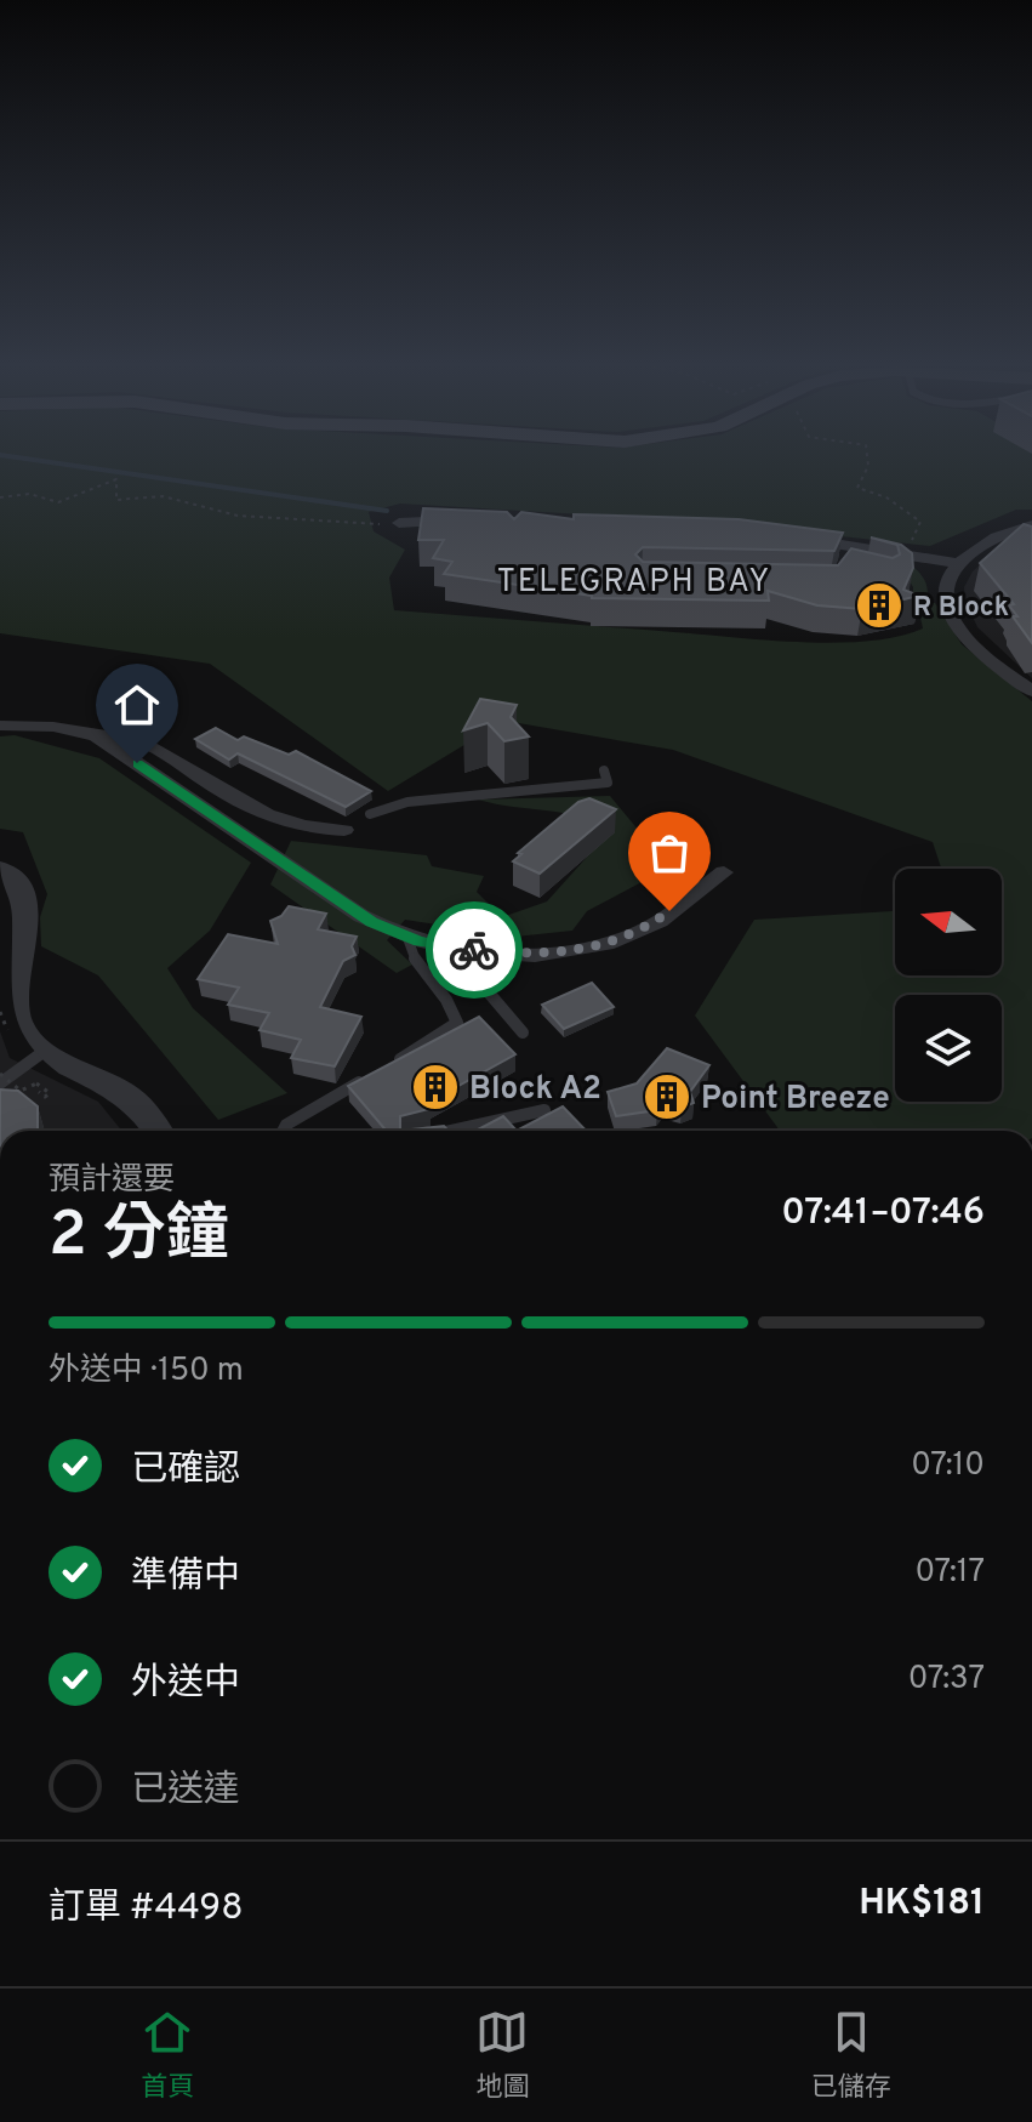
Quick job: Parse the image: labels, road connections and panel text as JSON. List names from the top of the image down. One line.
{"districts":["TELEGRAPH BAY"],"places":{"building":["R Block","Block A2","Point Breeze"]},"north":"left","page":{"heading":["2 分鐘","預計還要","07:41–07:46"],"panel":["訂單 #4498","HK$181"],"bar":"外送中 · 150 m","list":[["已確認","07:10"],["準備中","07:17"],["外送中","07:37"],"已送達"],"tabs":["首頁","地圖","已儲存"]}}
